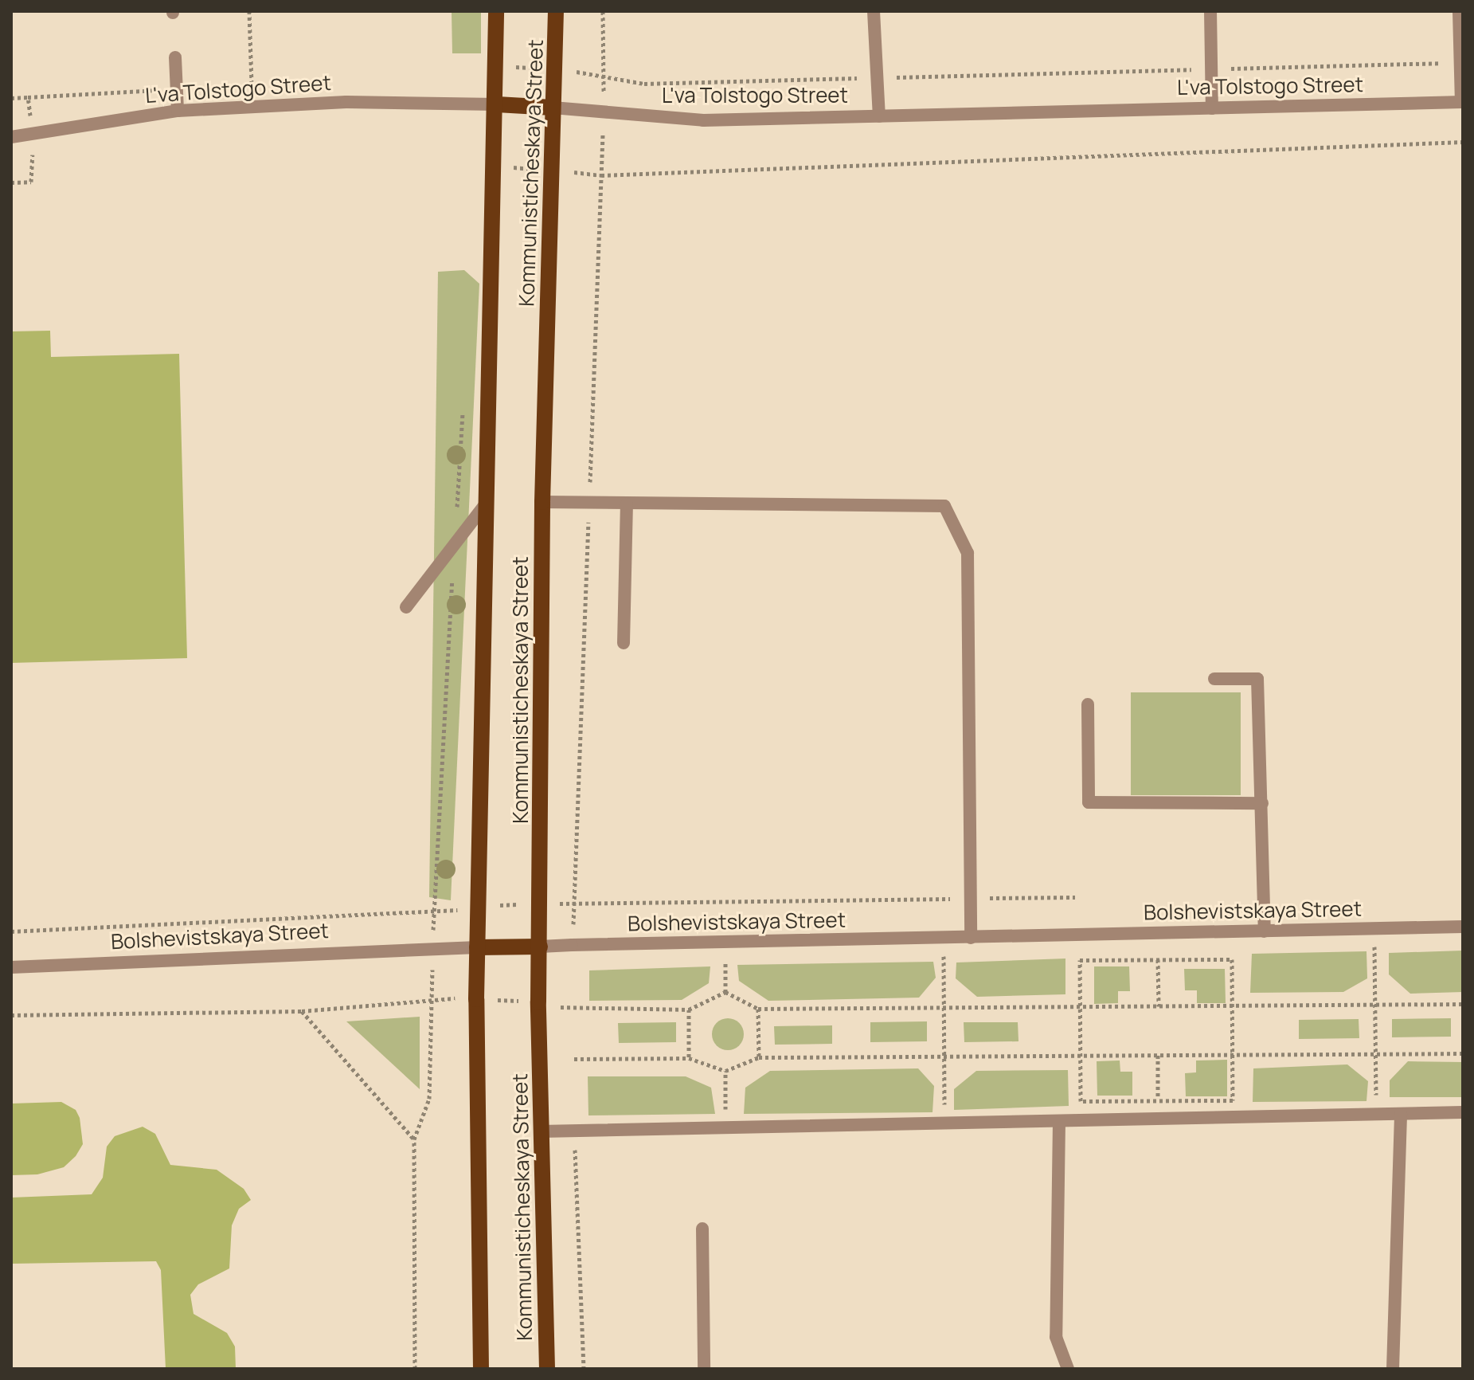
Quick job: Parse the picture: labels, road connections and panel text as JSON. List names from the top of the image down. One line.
{"streets":{"main road":["L'va Tolstogo Street","Kommunisticheskaya Street","Bolshevistskaya Street"]},"crossings":[["L'va Tolstogo Street","Kommunisticheskaya Street"],["Kommunisticheskaya Street","Bolshevistskaya Street"]]}
